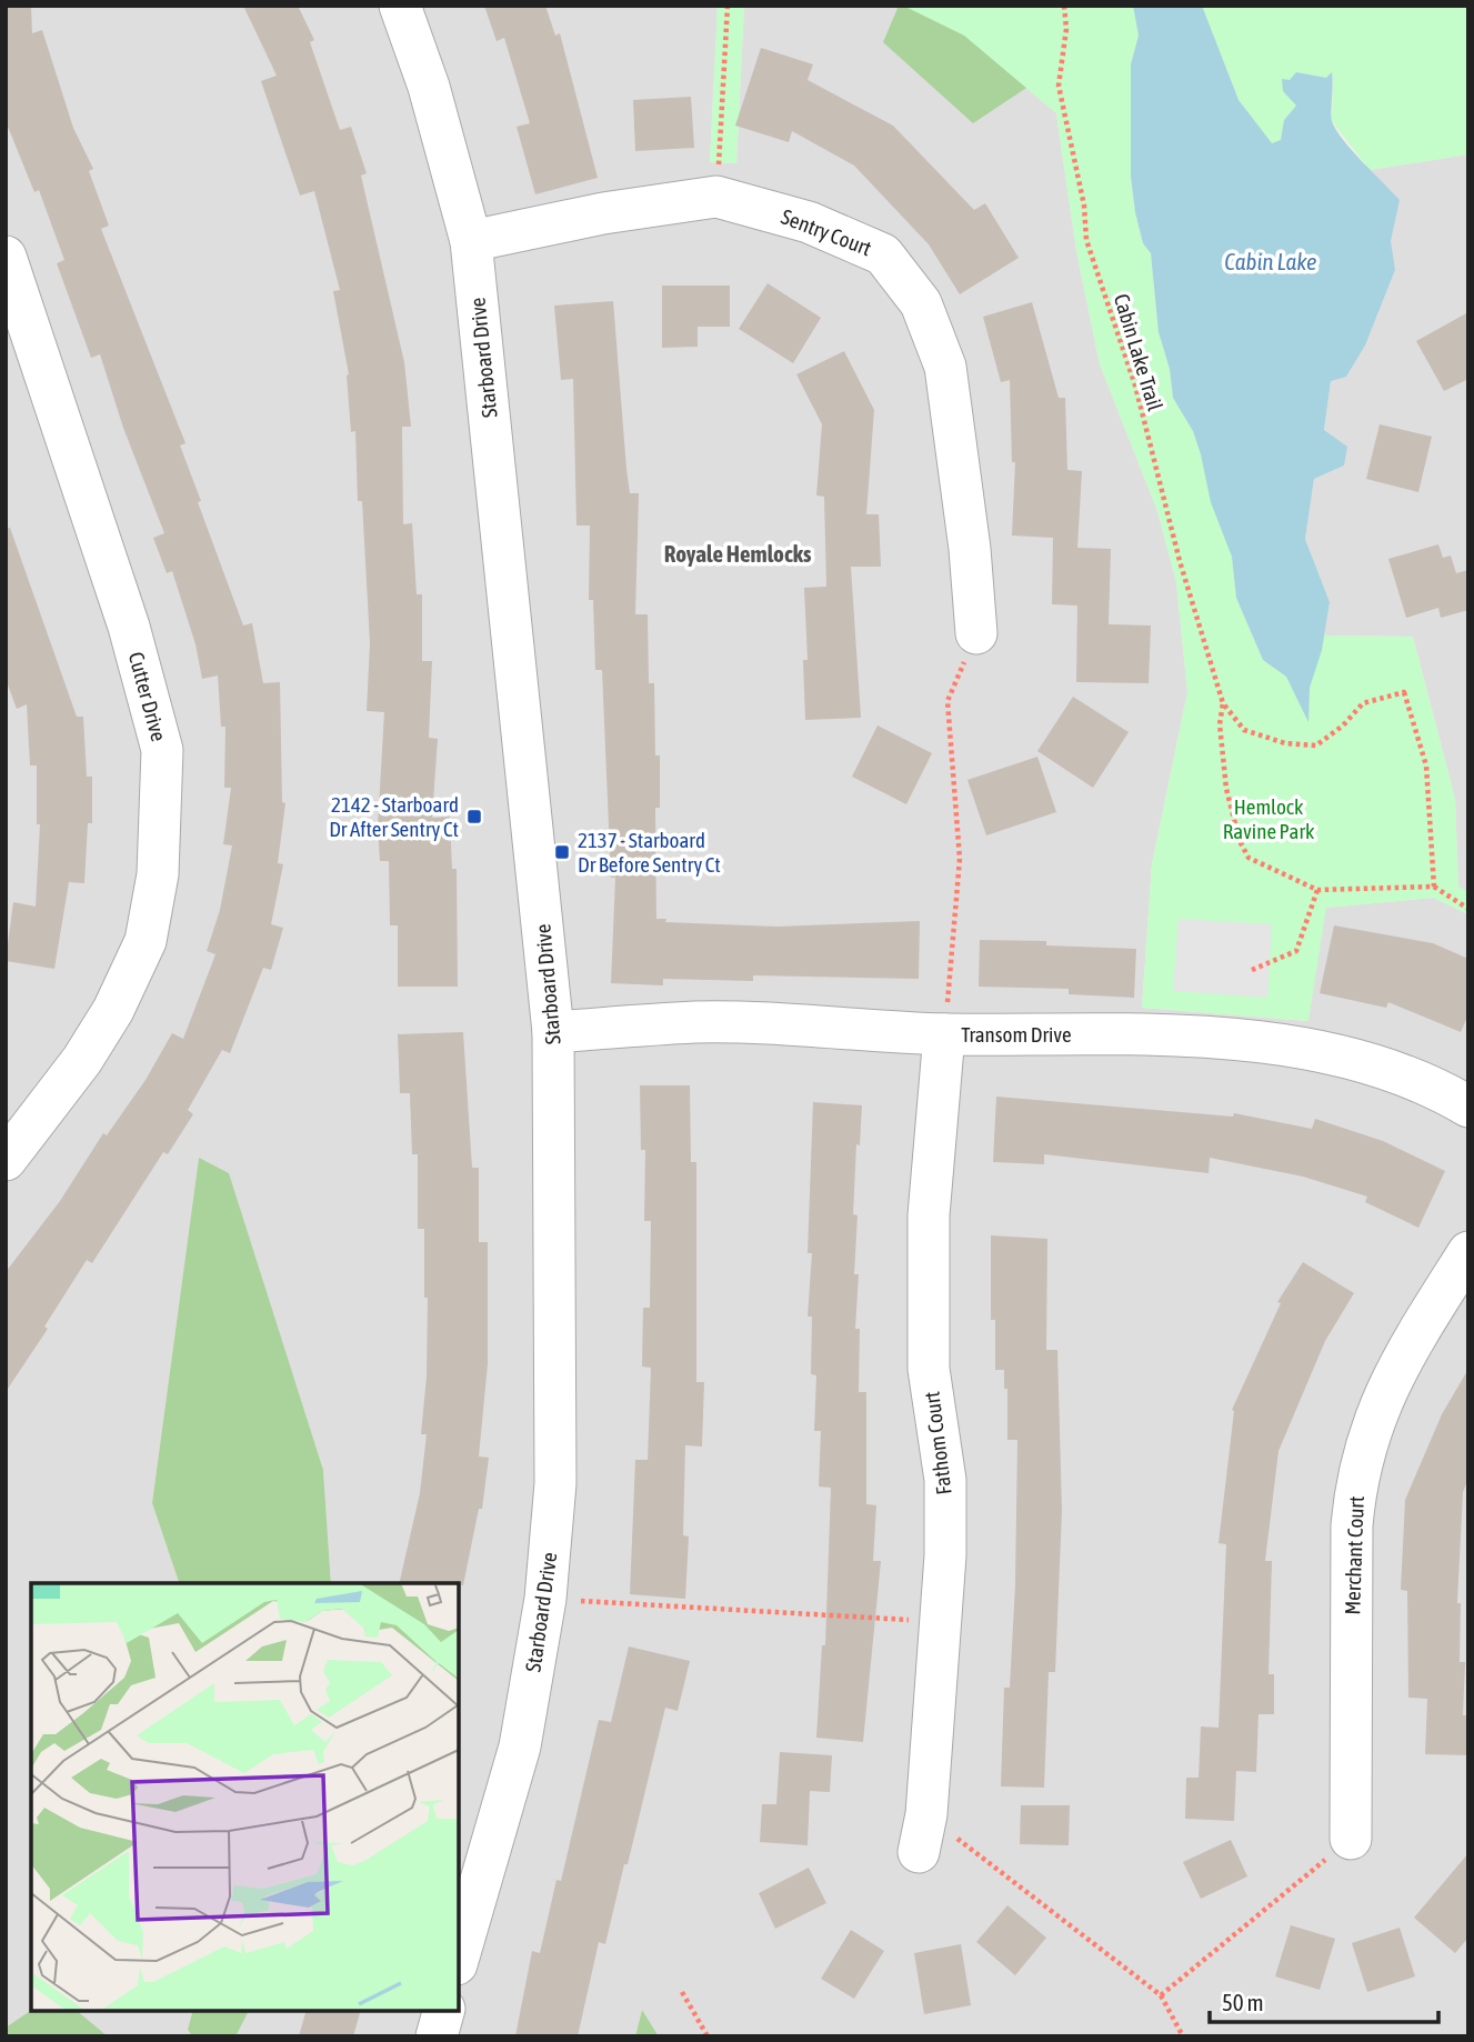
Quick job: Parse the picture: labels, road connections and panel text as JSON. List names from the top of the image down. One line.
{"streets":{"street":["Sentry Court","Starboard Drive","Cutter Drive","Transom Drive","Fathom Court","Merchant Court"],"path":["Cabin Lake Trail"]},"crossings":[["Sentry Court","Starboard Drive"],["Starboard Drive","Transom Drive"],["Transom Drive","Fathom Court"]],"districts":["Royale Hemlocks"],"water":["Cabin Lake"],"parks":["Hemlock Ravine Park"],"places":{"transit":["2142 - Starboard Dr After Sentry Ct","2137 - Starboard Dr Before Sentry Ct"]},"scale_bar":"50 m"}
